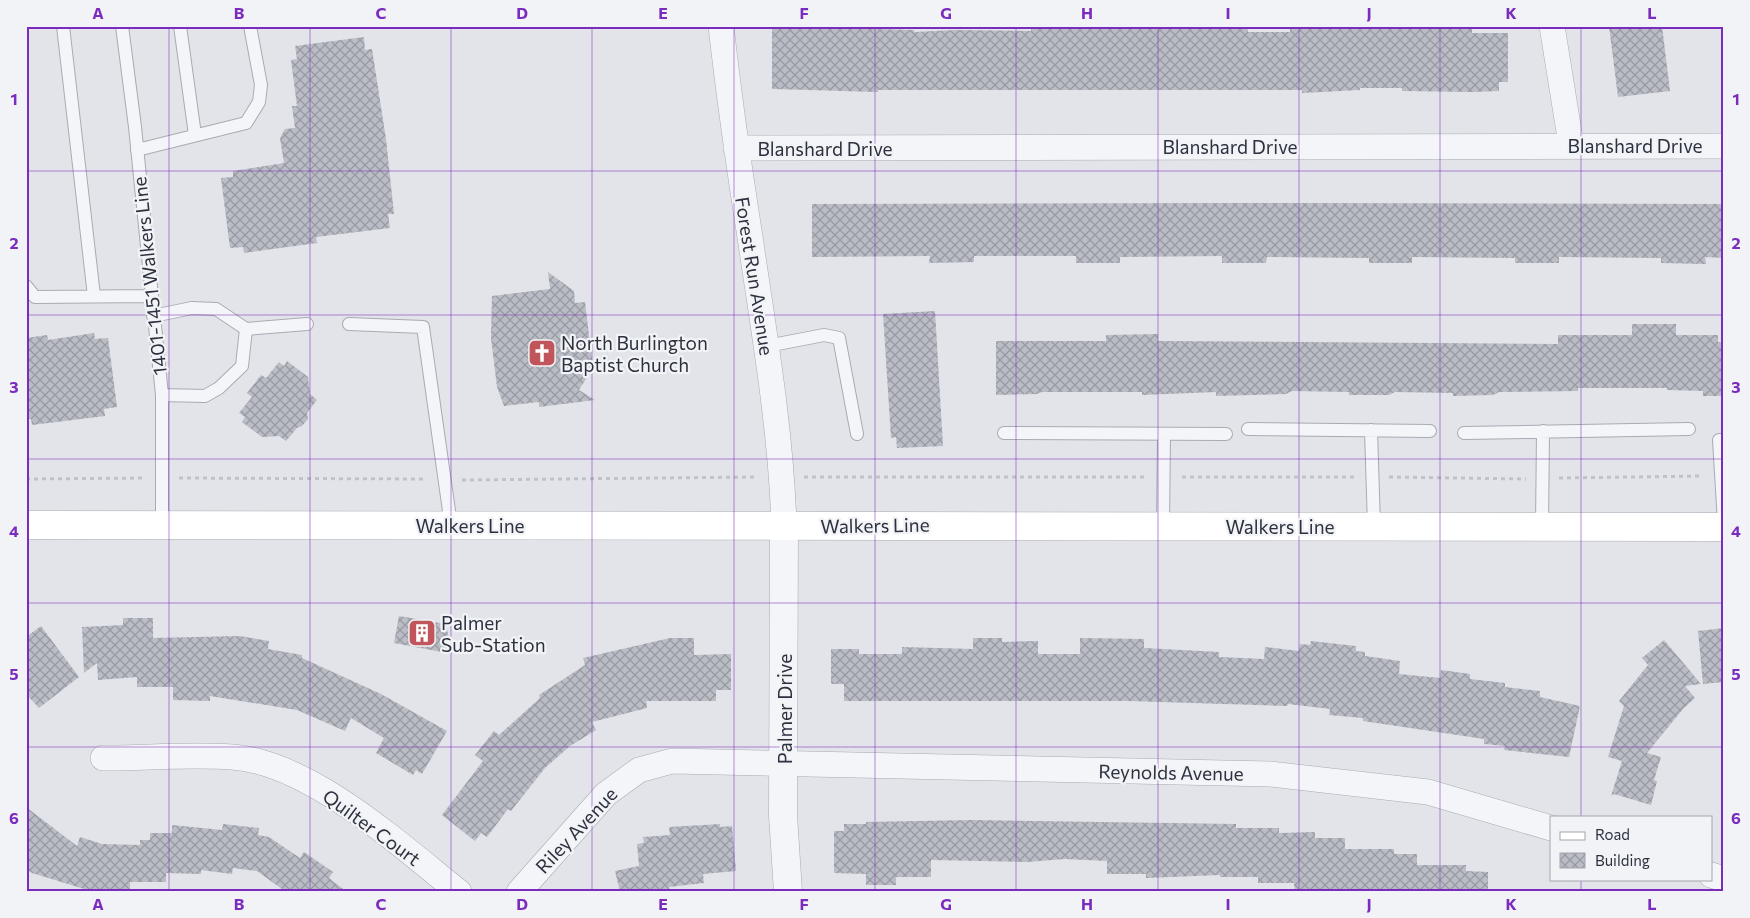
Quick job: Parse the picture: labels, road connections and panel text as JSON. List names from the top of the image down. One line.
{"streets":{"main road":["Walkers Line"],"street":["Blanshard Drive","Forest Run Avenue","Palmer Drive","Reynolds Avenue","Quilter Court","Riley Avenue"],"lane":["1401-1451 Walkers Line"]},"crossings":[["Blanshard Drive","Forest Run Avenue"],["1401-1451 Walkers Line","Walkers Line"],["Forest Run Avenue","Walkers Line"],["Forest Run Avenue","Palmer Drive"],["Walkers Line","Palmer Drive"],["Palmer Drive","Reynolds Avenue"],["Palmer Drive","Riley Avenue"],["Reynolds Avenue","Riley Avenue"]],"places":{"church":["North Burlington Baptist Church"],"building":["Palmer Sub-Station"]},"legend":["Road","Building"],"grid":{"columns":["A","B","C","D","E","F","G","H","I","J","K","L"],"rows":["1","2","3","4","5","6"]}}
